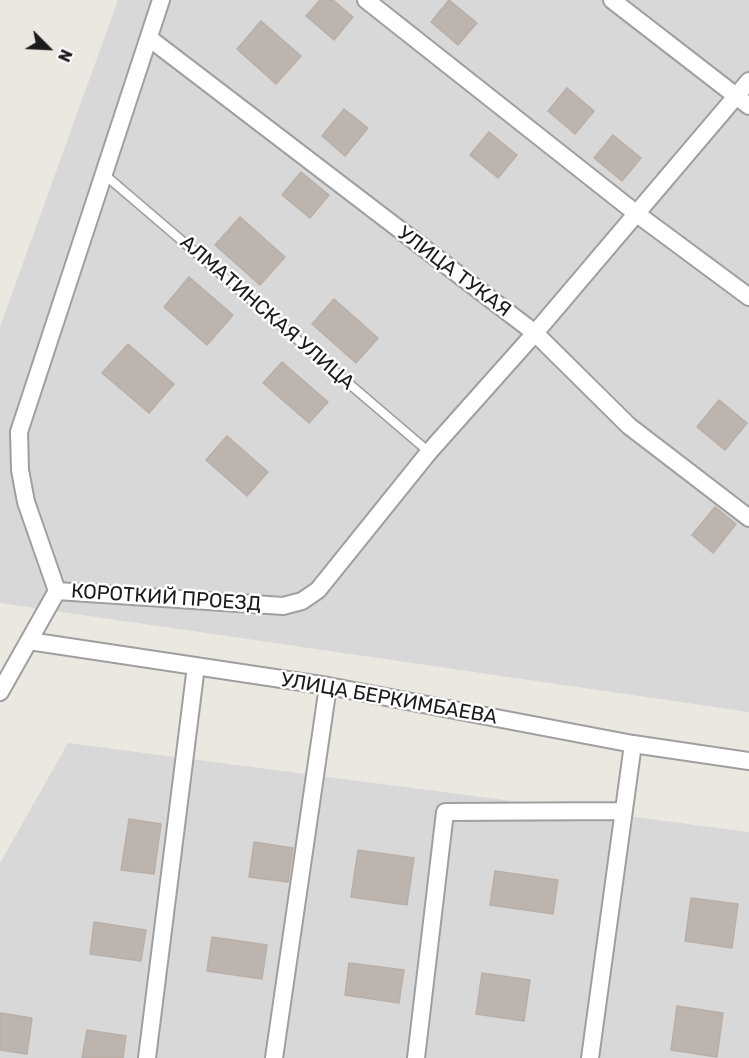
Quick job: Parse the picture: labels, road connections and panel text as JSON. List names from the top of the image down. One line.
{"streets":{"street":["УЛИЦА ТУКАЯ","КОРОТКИЙ ПРОЕЗД","УЛИЦА БЕРКИМБАЕВА"],"lane":["АЛМАТИНСКАЯ УЛИЦА"]},"crossings":[["АЛМАТИНСКАЯ УЛИЦА","КОРОТКИЙ ПРОЕЗД"],["КОРОТКИЙ ПРОЕЗД","УЛИЦА БЕРКИМБАЕВА"]],"north":"bottom right"}
